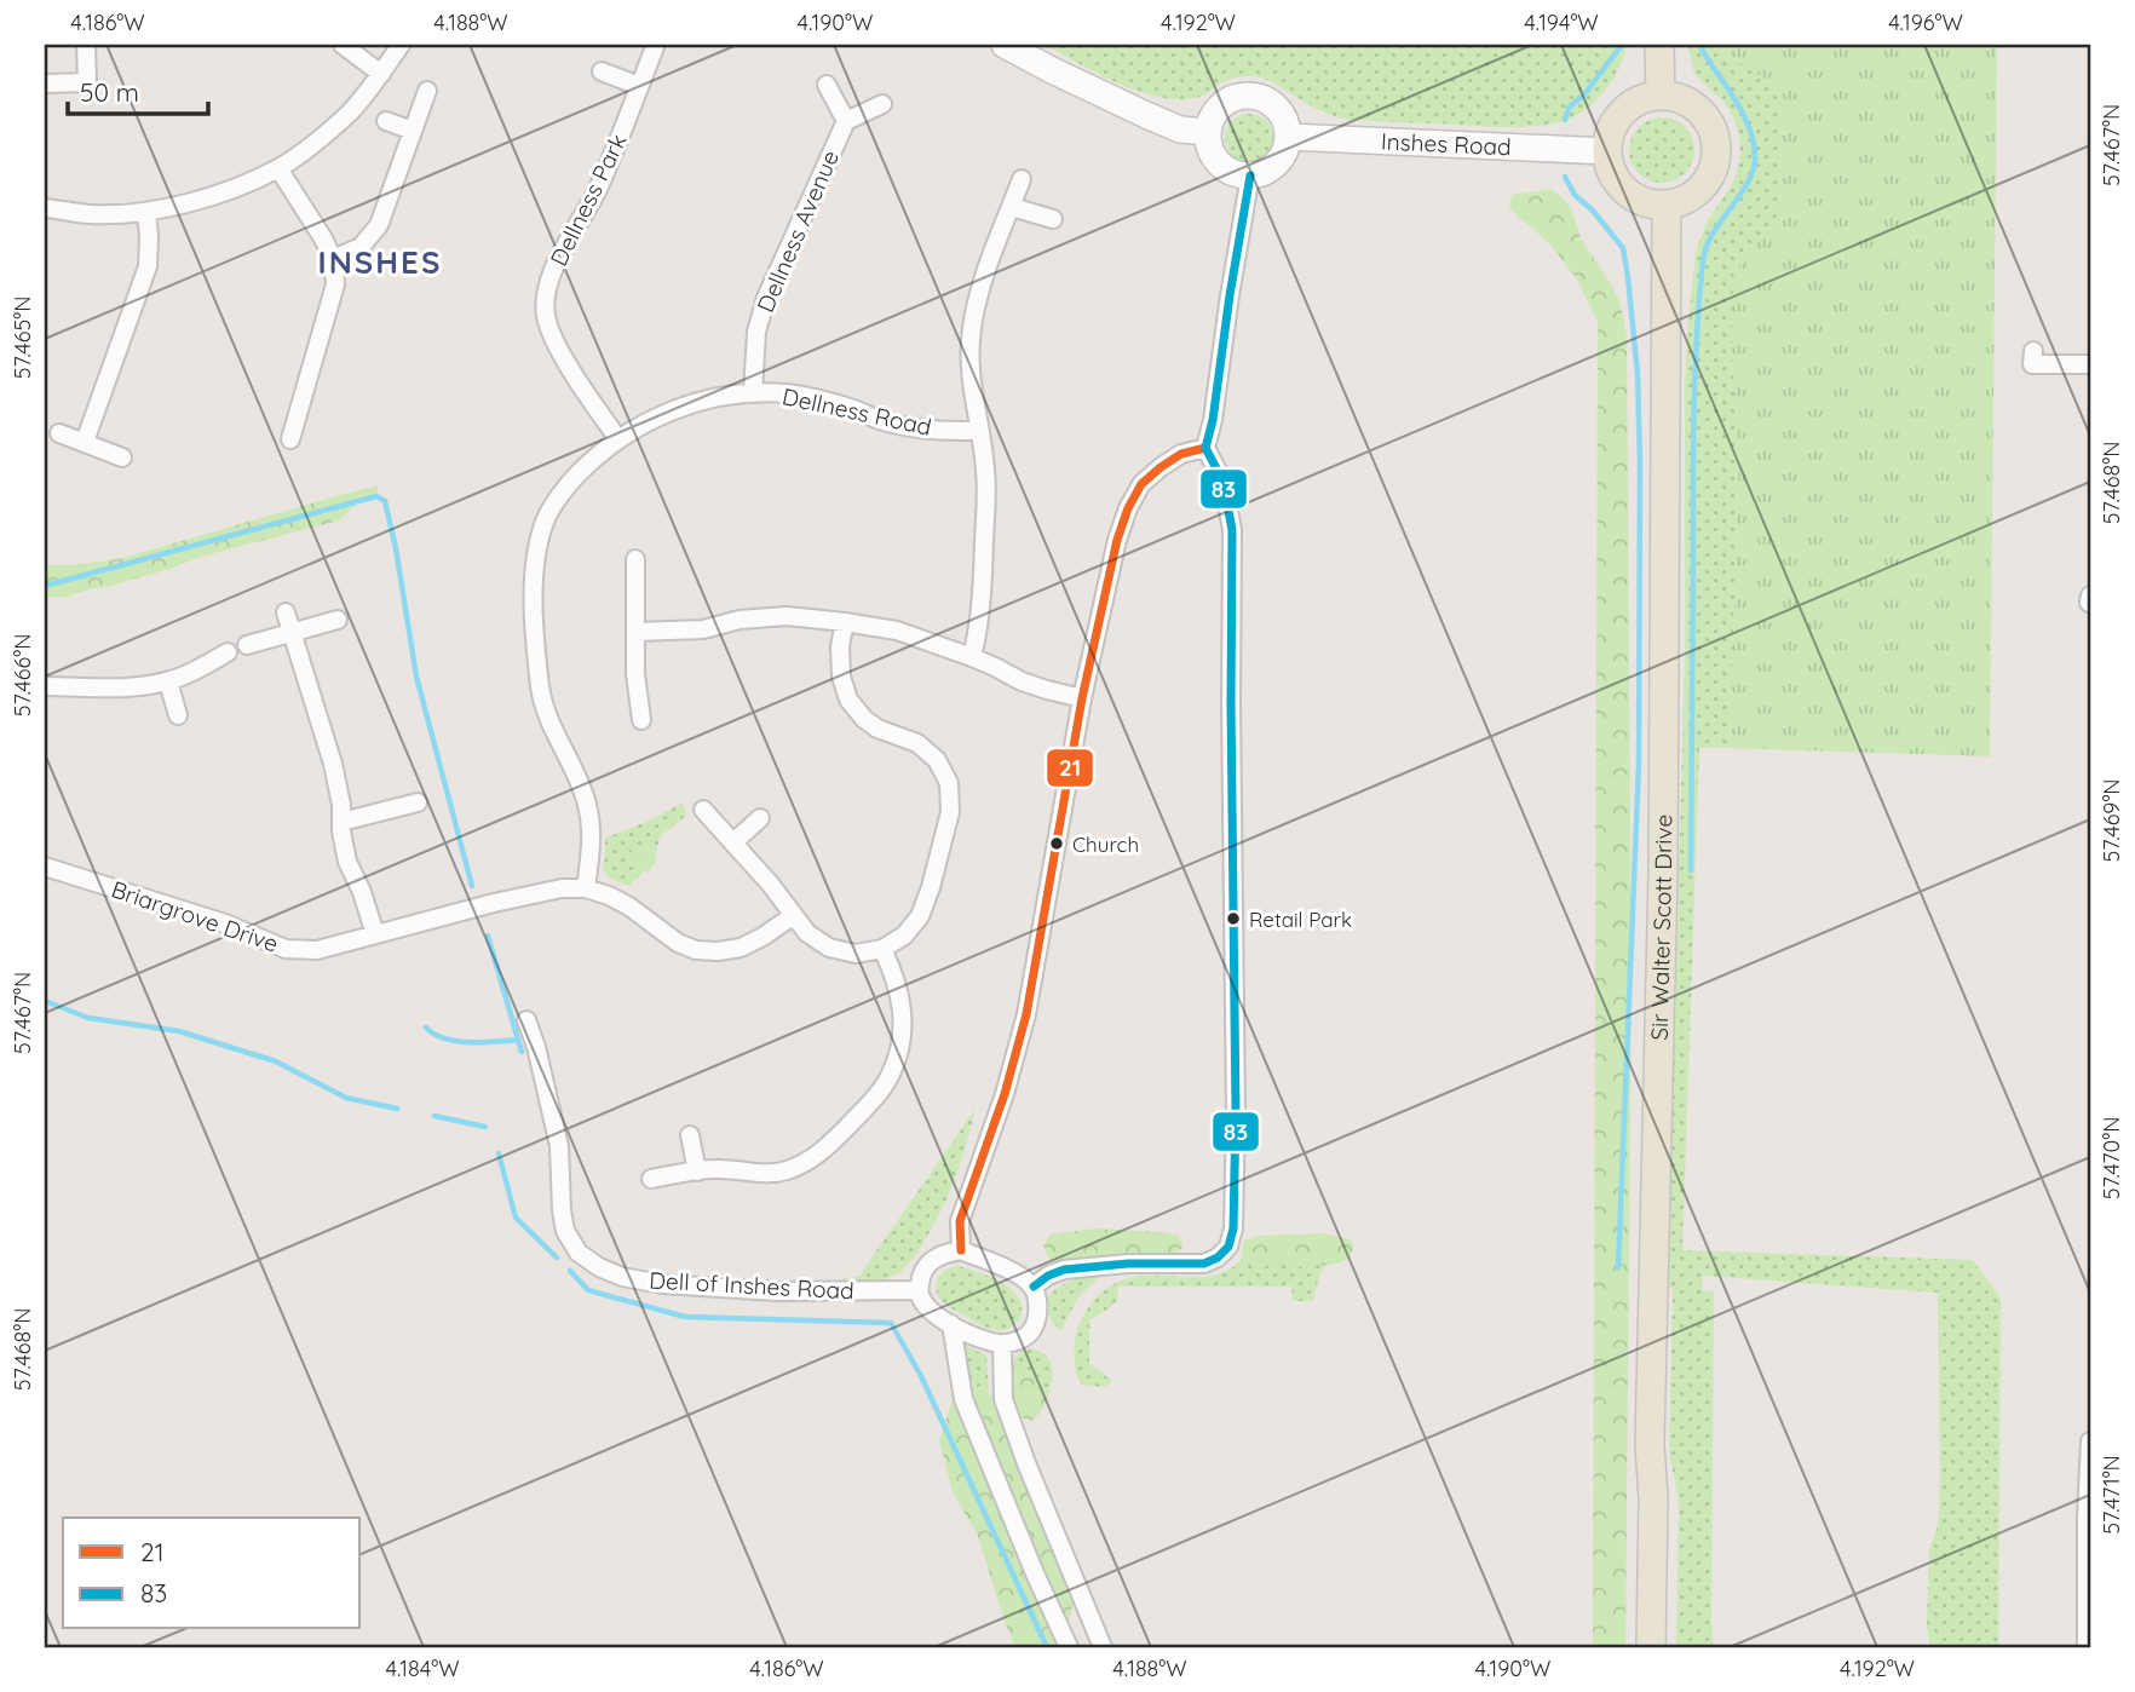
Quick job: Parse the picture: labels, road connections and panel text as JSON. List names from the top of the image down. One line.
{"streets":{"main road":["Sir Walter Scott Drive"],"street":["Inshes Road","Dellness Park","Dellness Avenue","Dellness Road","Briargrove Drive","Dell of Inshes Road"]},"crossings":[["Inshes Road","Sir Walter Scott Drive"],["Dellness Park","Dellness Road"],["Dellness Avenue","Dellness Road"],["Dellness Road","Briargrove Drive"]],"districts":["INSHES"],"places":["Church","Retail Park"],"lines":["transit line 83","transit line 21"],"legend":["21","83"],"scale_bar":"50 m","coordinates":["4.186°W","4.188°W","4.190°W","4.192°W","4.194°W","4.196°W","57.467°N","57.465°N","57.468°N","57.466°N","57.469°N","57.470°N","57.471°N","4.184°W"]}
